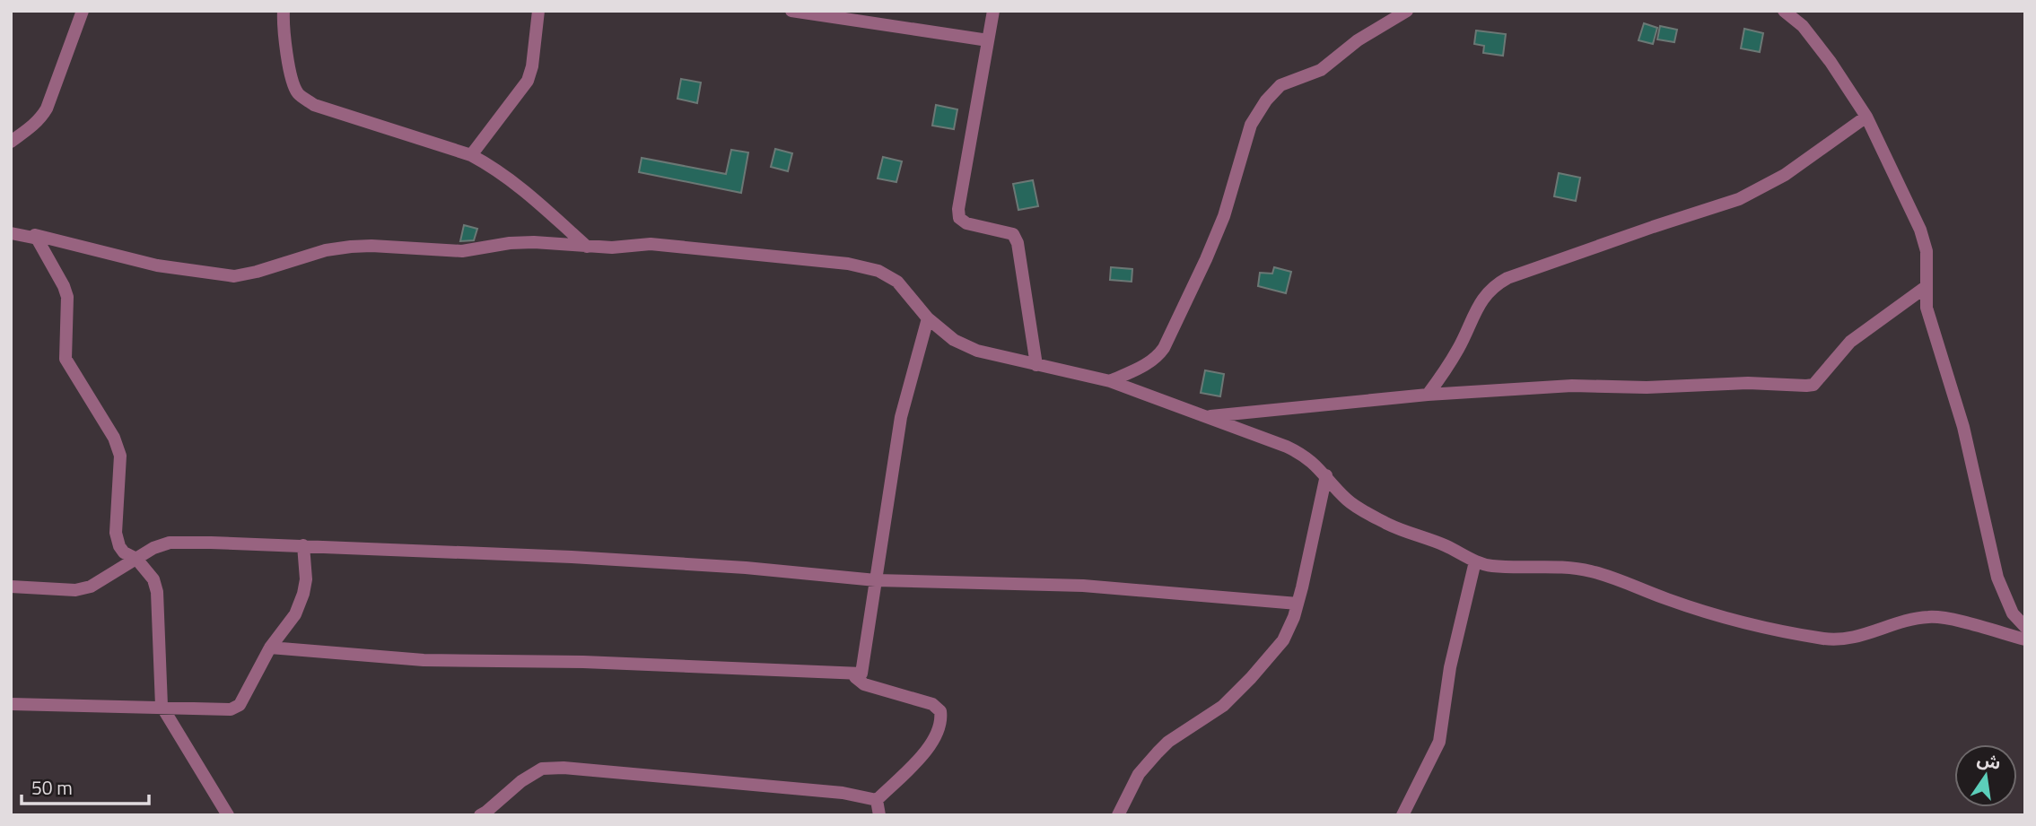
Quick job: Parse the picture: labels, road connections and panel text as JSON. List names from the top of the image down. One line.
{"scale_bar":"50 m","north":"top"}
